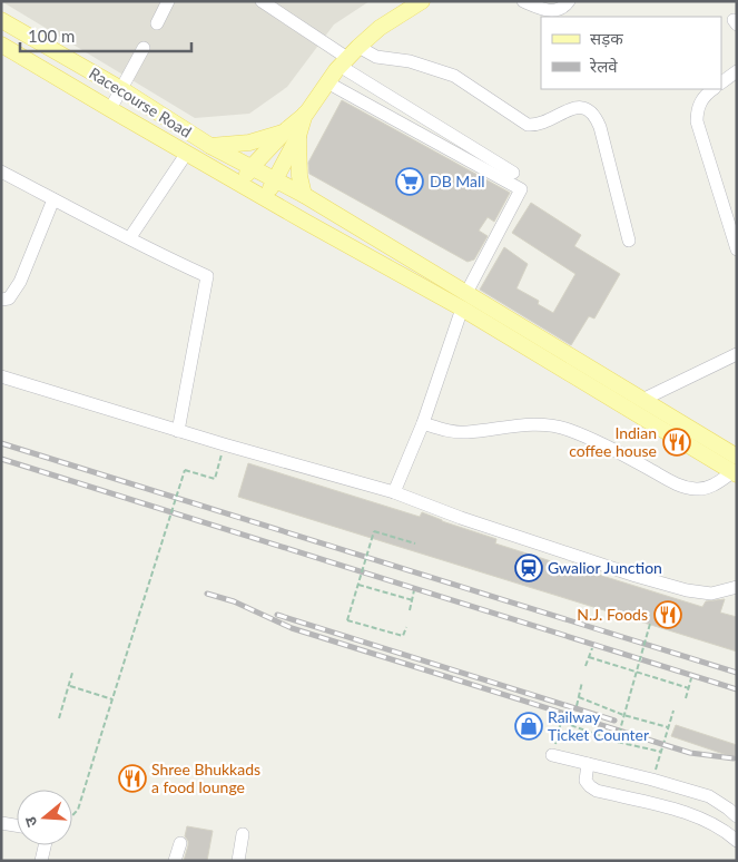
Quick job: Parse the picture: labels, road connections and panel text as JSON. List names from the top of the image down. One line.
{"streets":{"main road":["Racecourse Road"]},"places":{"supermarket":["DB Mall"],"restaurant":["Indian coffee house","N.J. Foods","Shree Bhukkads a food lounge"],"station":["Gwalior Junction"],"shop":["Railway Ticket Counter"]},"legend":["सड़क","रेलवे"],"scale_bar":"100 m","north":"left"}
